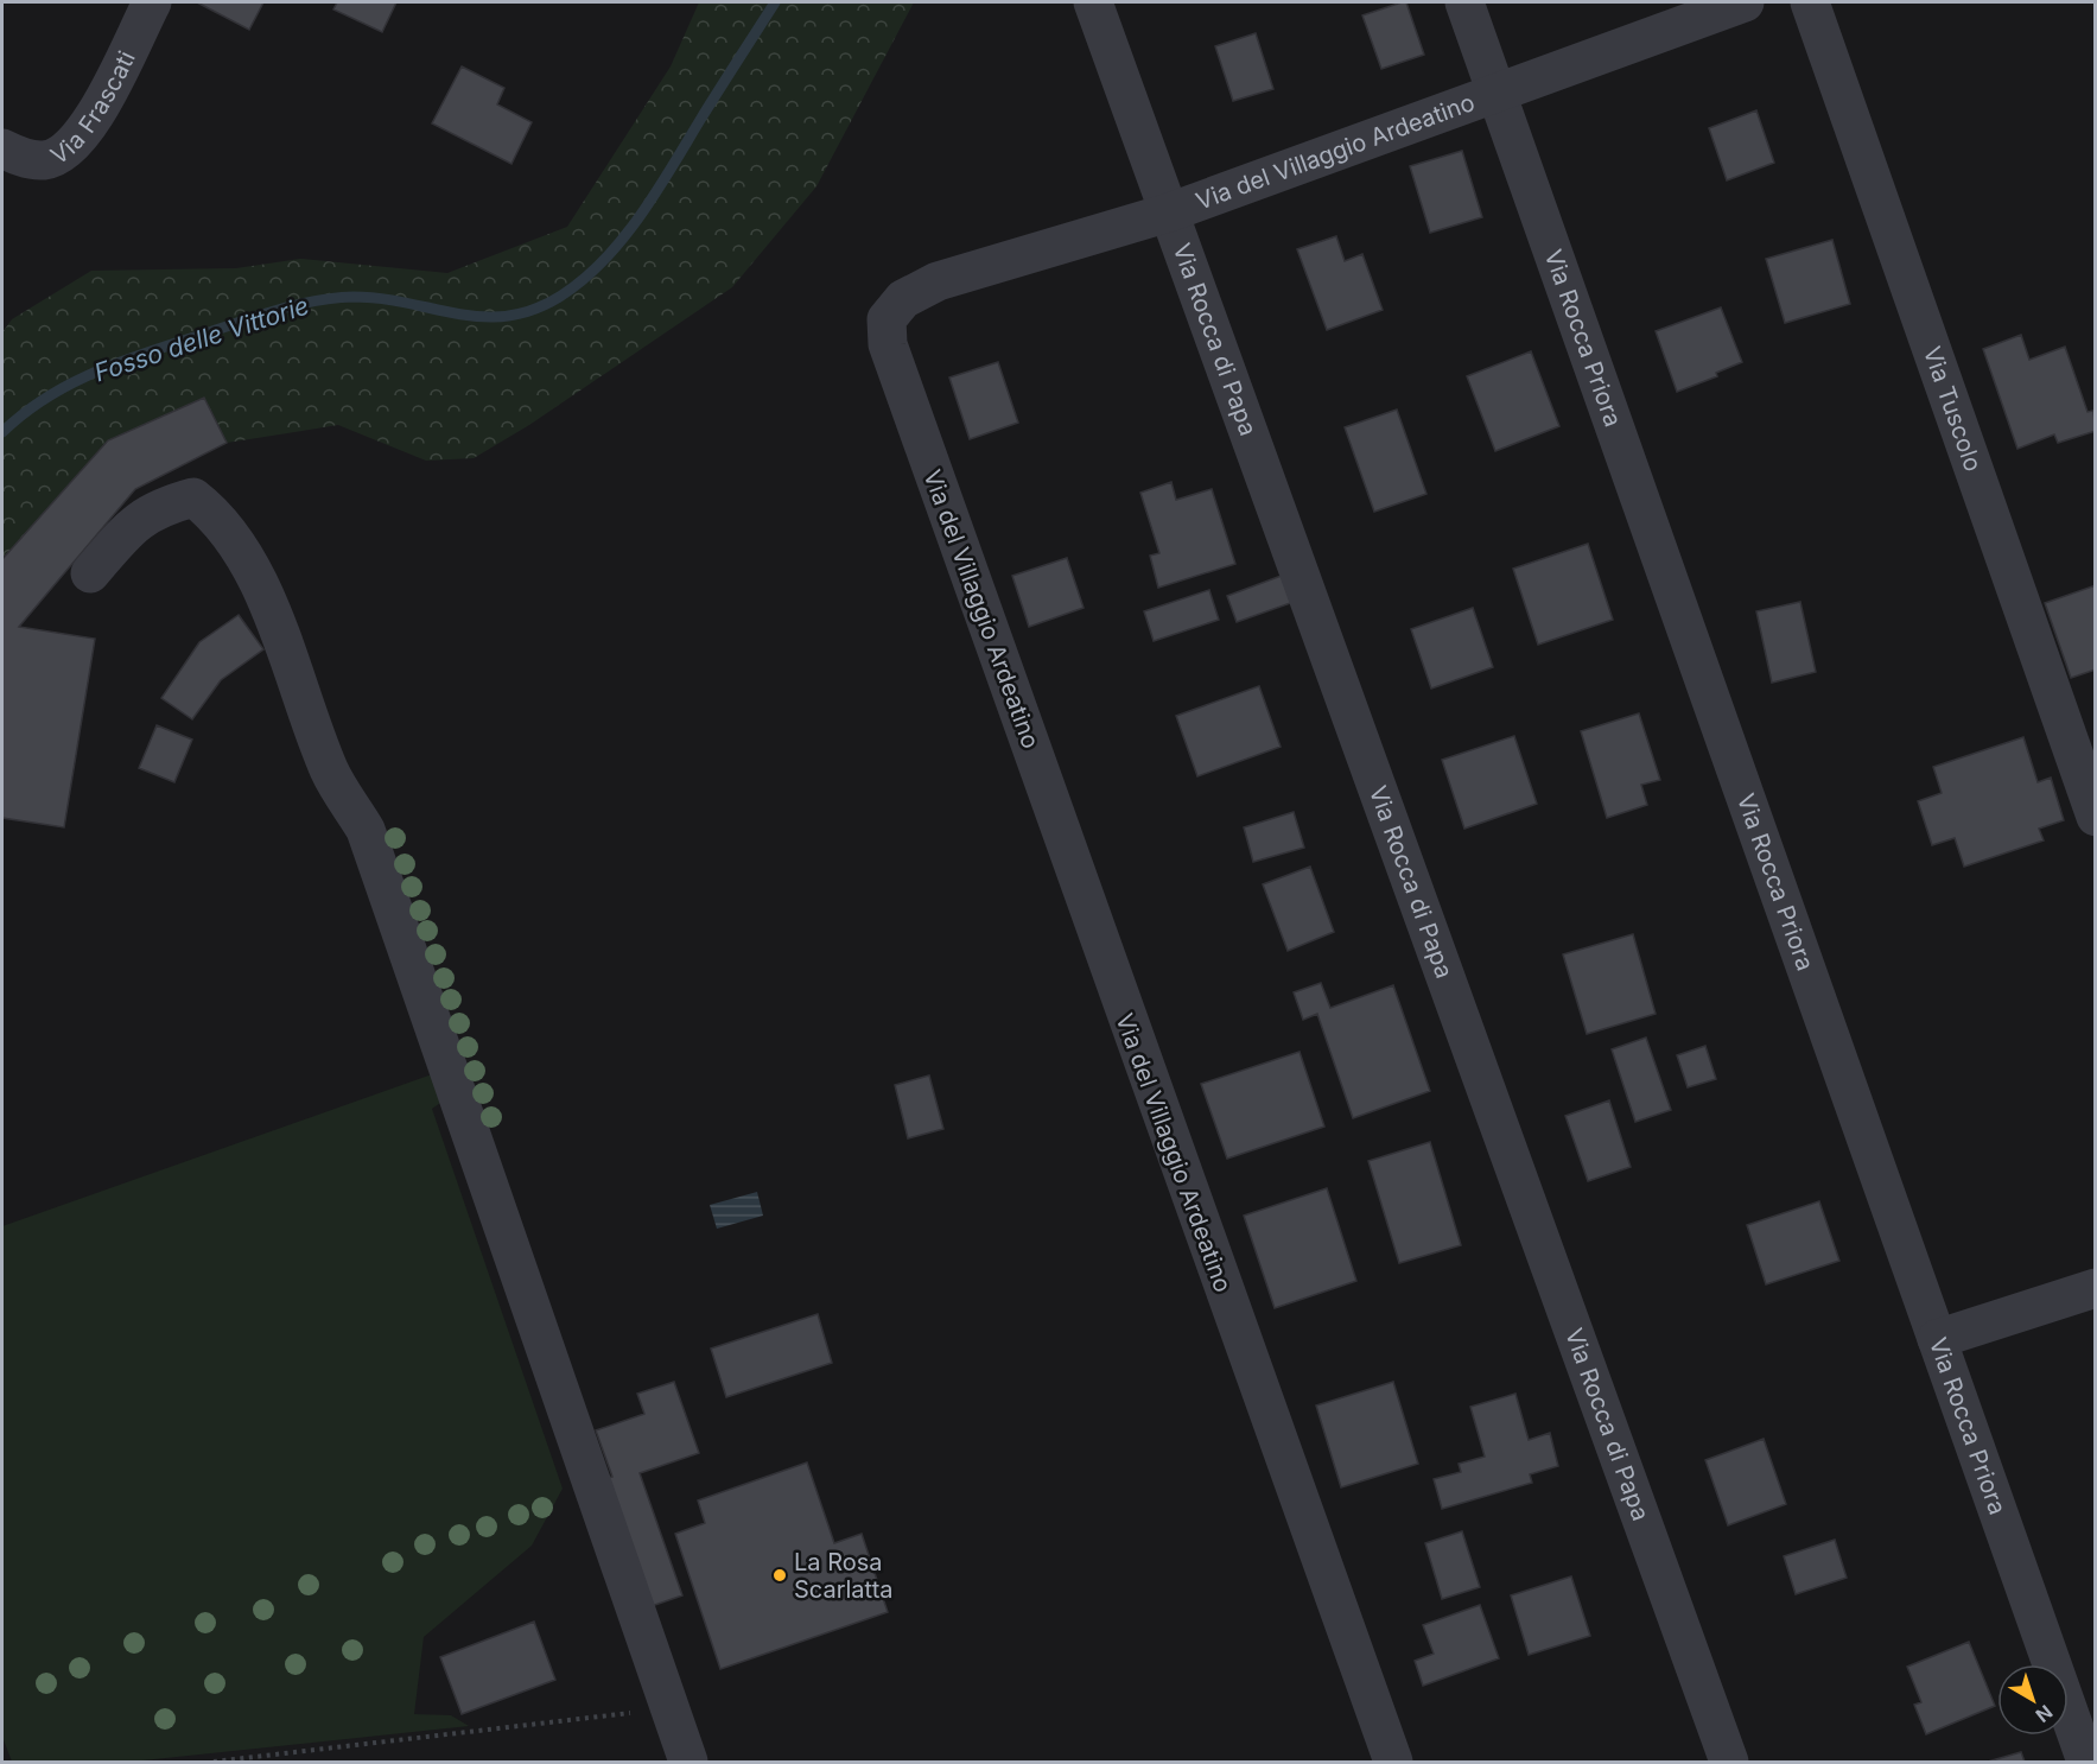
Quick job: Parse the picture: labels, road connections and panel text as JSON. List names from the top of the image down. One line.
{"streets":{"street":["Via Frascati","Via del Villaggio Ardeatino","Via Rocca Priora","Via Rocca di Papa","Via Tuscolo"]},"crossings":[["Via del Villaggio Ardeatino","Via Rocca Priora"],["Via del Villaggio Ardeatino","Via Rocca di Papa"]],"water":["Fosso delle Vittorie"],"places":["La Rosa Scarlatta"],"north":"bottom right"}
